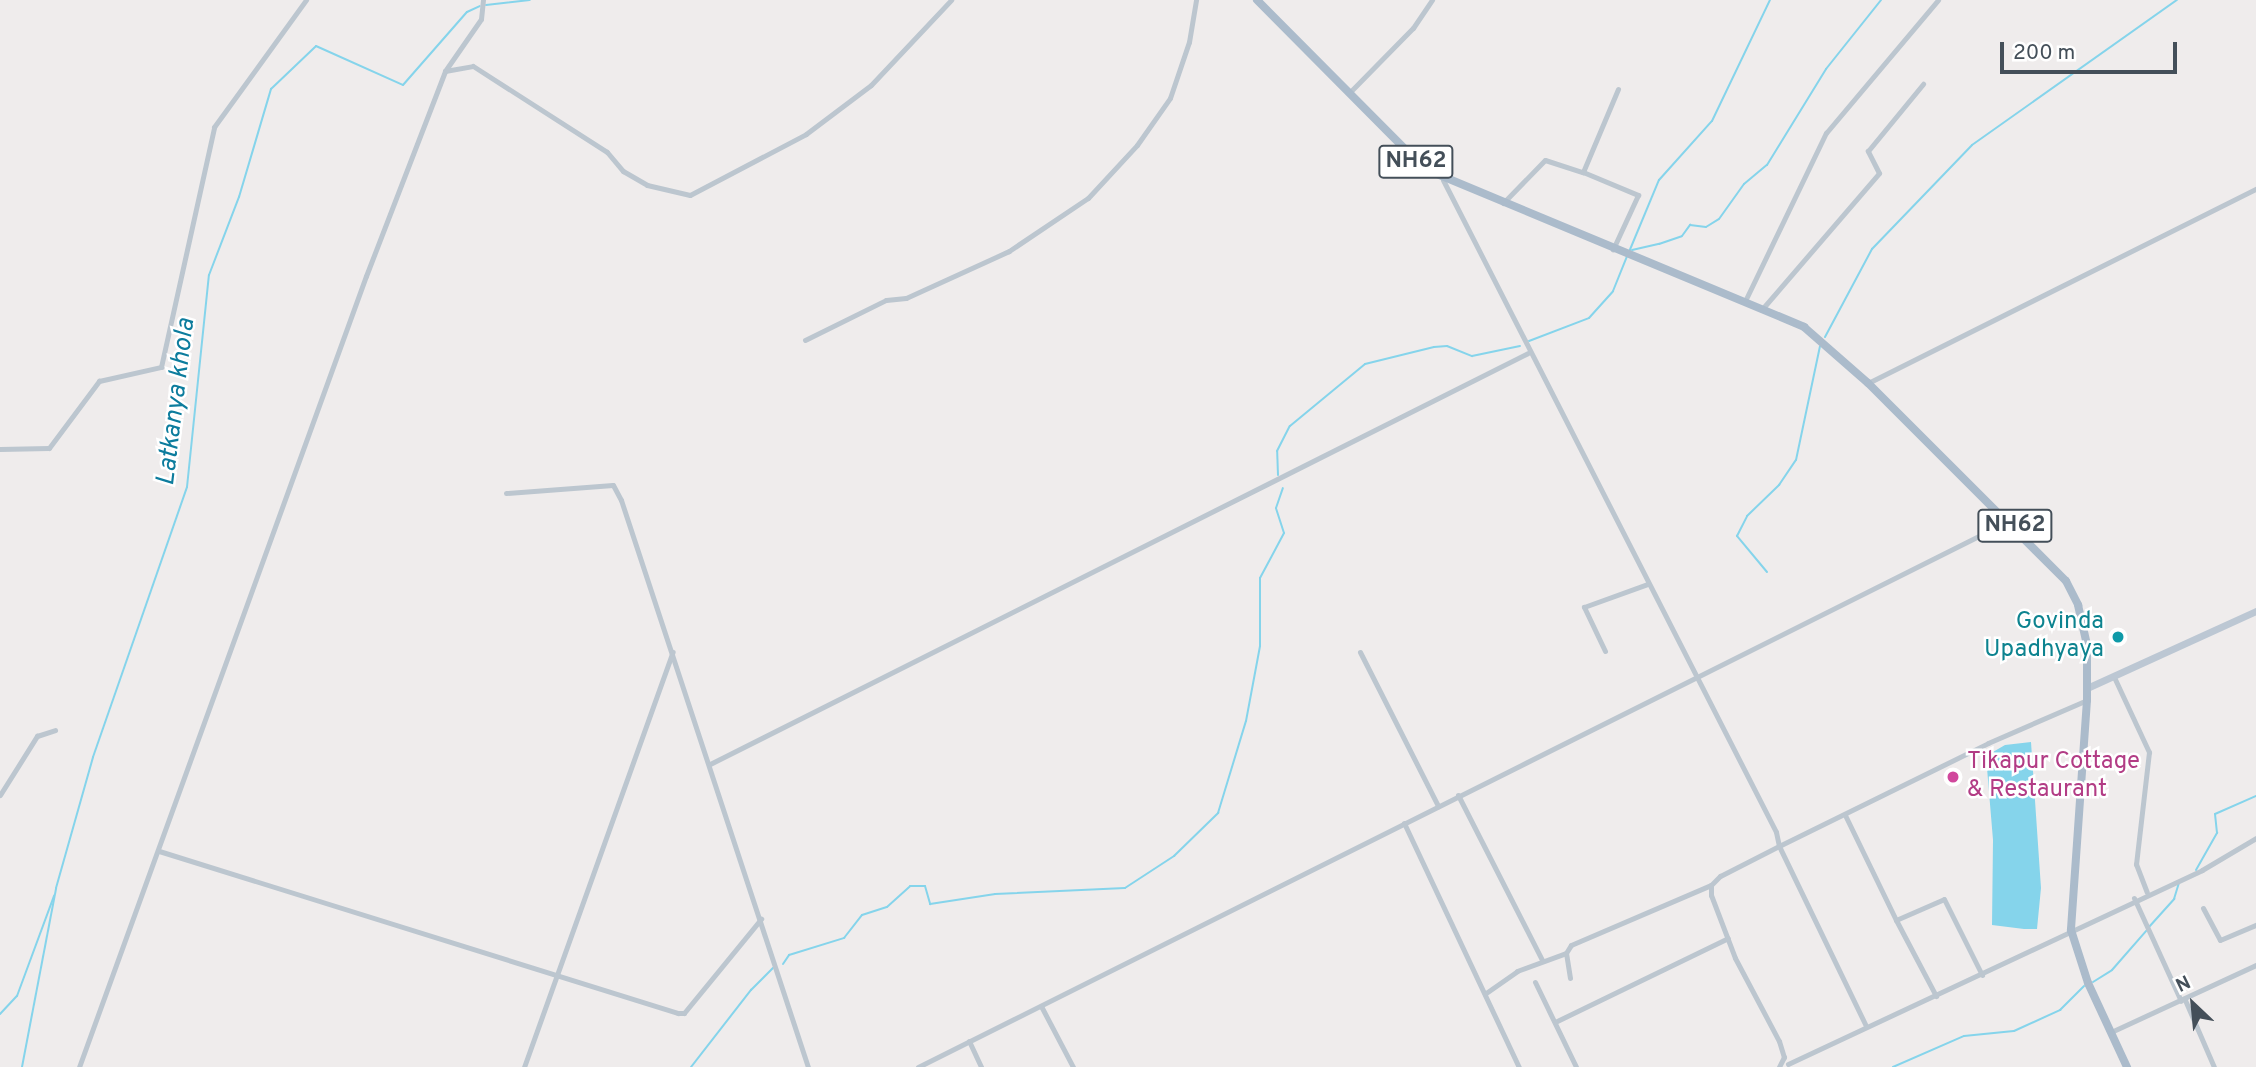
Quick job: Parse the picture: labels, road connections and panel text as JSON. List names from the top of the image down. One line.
{"streets":{"main road":["NH62"]},"water":["Latkanya khola"],"places":["Govinda Upadhyaya","Tikapur Cottage & Restaurant"],"scale_bar":"200 m","north":"top left"}
